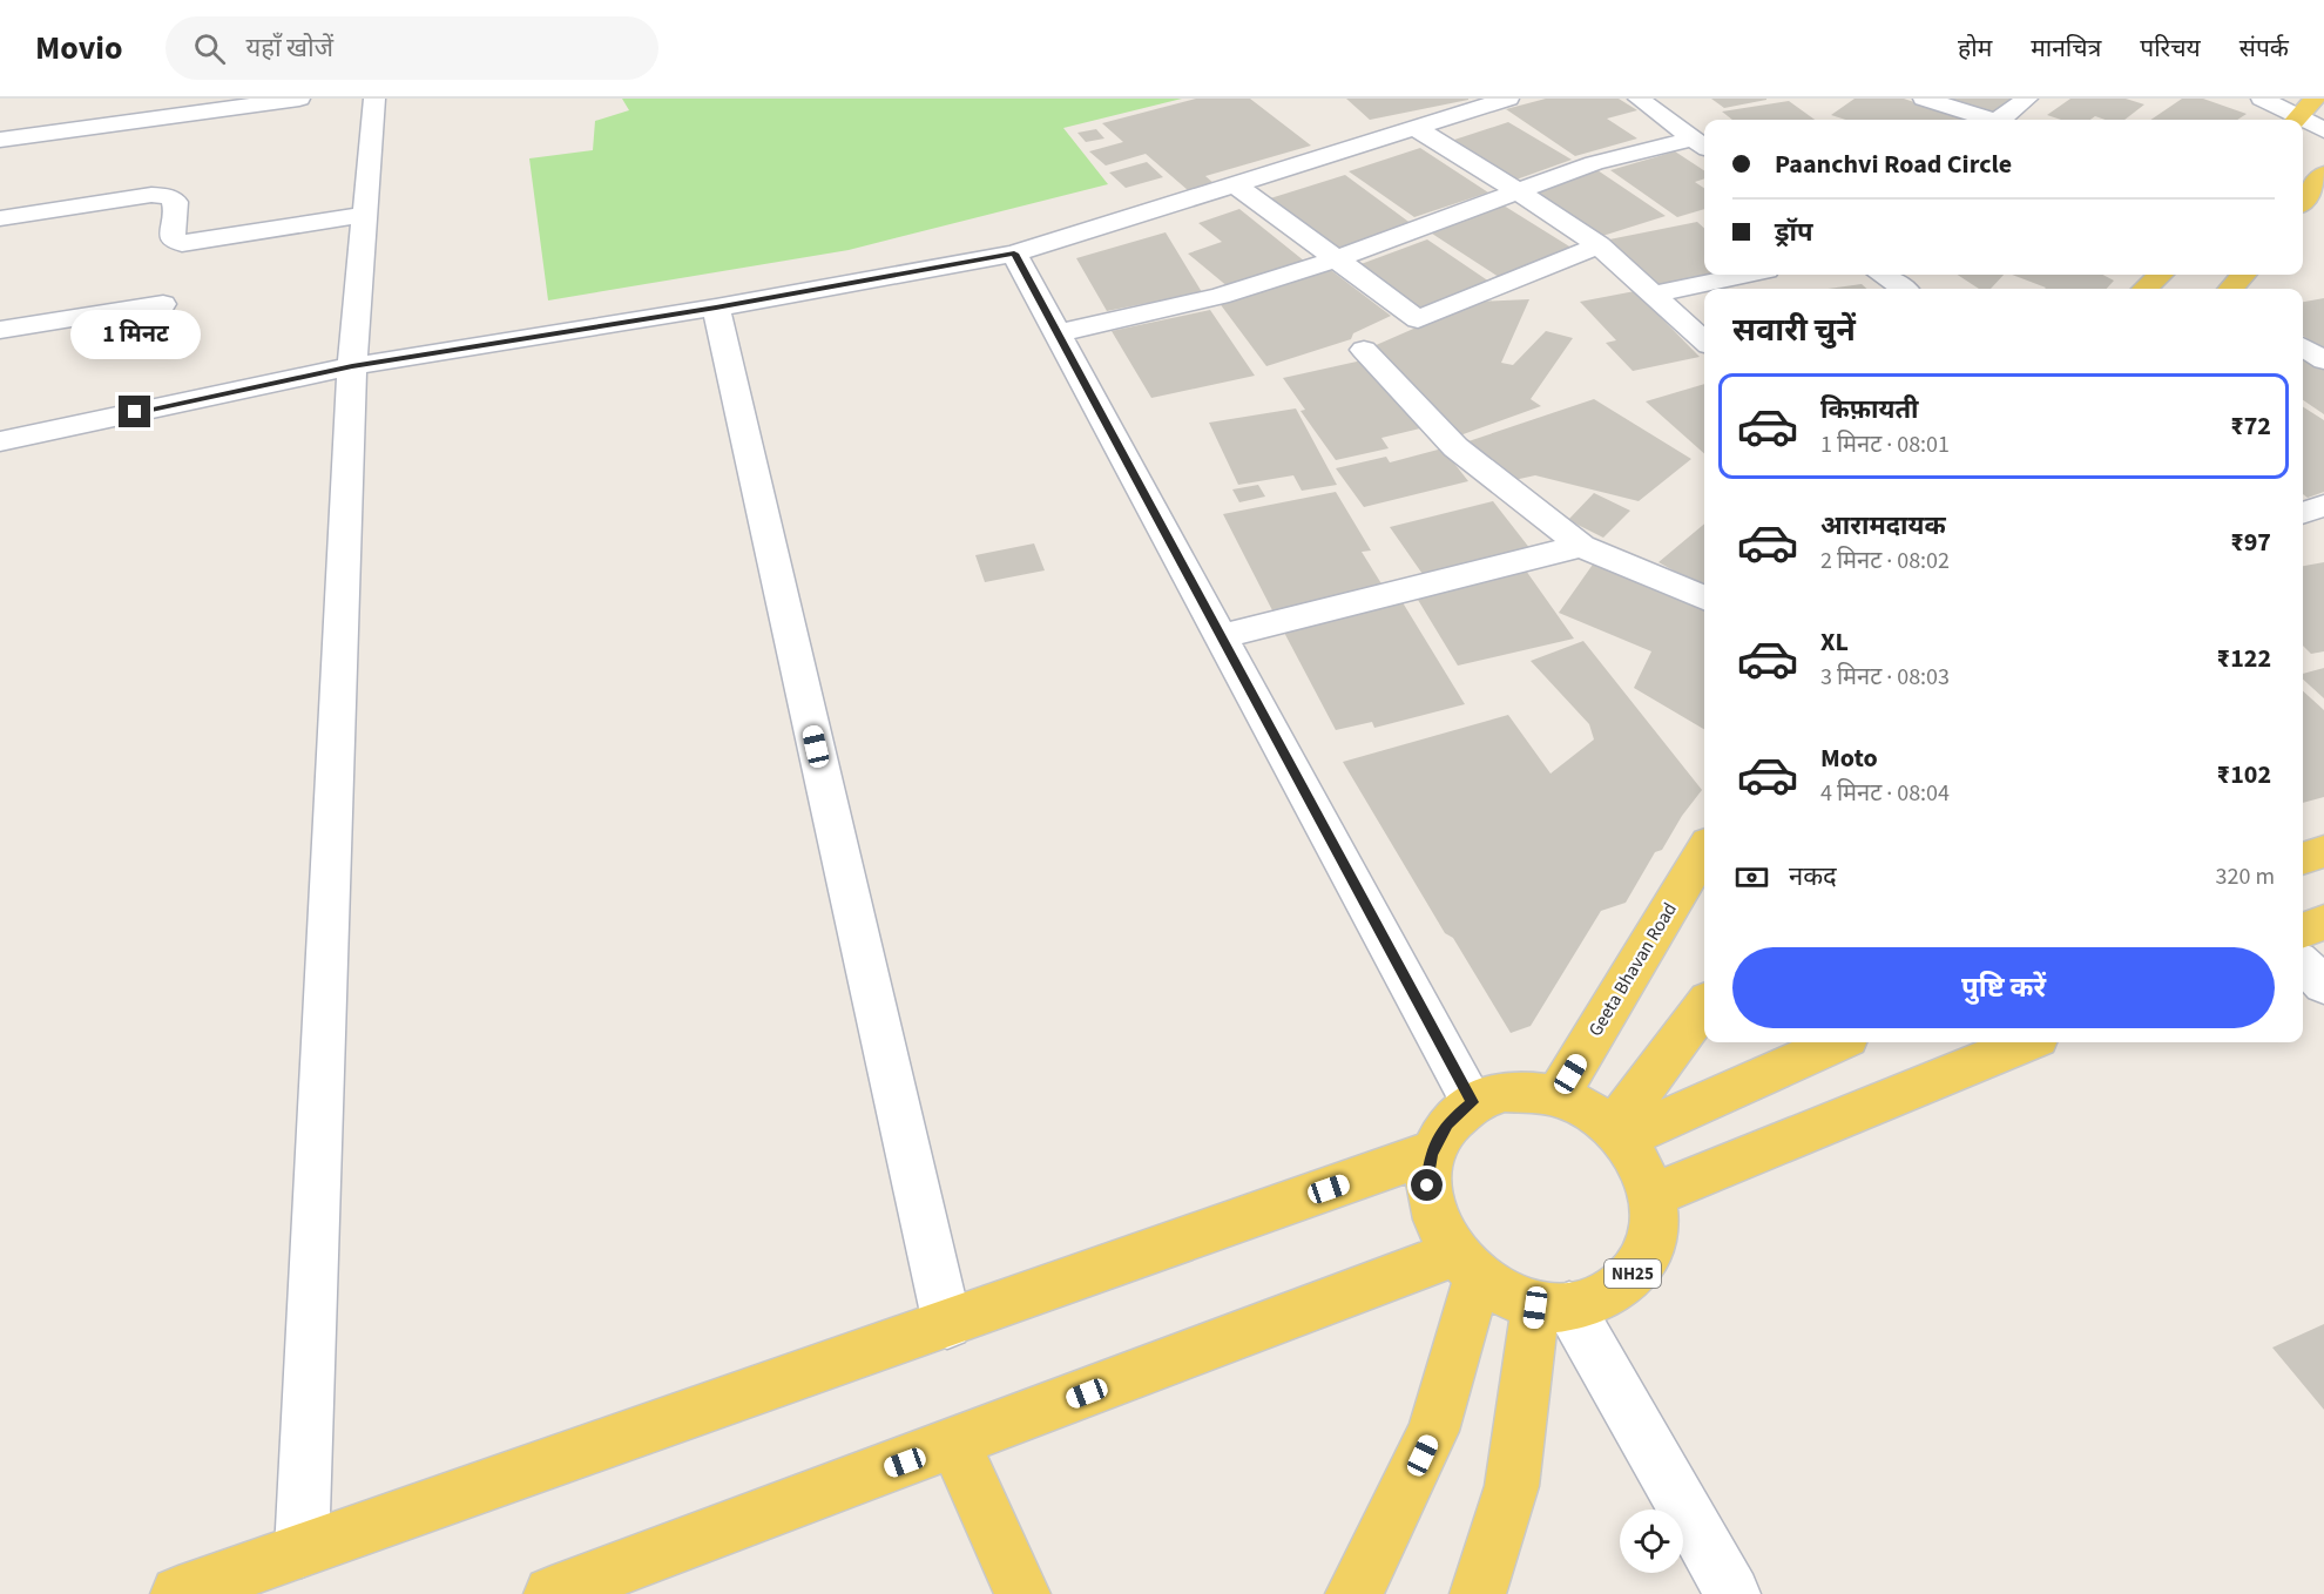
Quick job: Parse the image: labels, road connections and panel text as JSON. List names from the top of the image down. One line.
{"streets":{"main road":["Geeta Bhavan Road","NH25"]},"crossings":[["Geeta Bhavan Road","NH25"]],"page":{"header":"Movio","search":"यहाँ खोजें","nav":["होम","मानचित्र","परिचय","संपर्क"],"banner":["Paanchvi Road Circle","ड्रॉप"],"heading":"सवारी चुनें","bubble":"1 मिनट","list":[{"name":"किफ़ायती","note":"1 मिनट · 08:01","value":"₹72"},{"name":"आरामदायक","note":"2 मिनट · 08:02","value":"₹97"},{"name":"XL","note":"3 मिनट · 08:03","value":"₹122"},{"name":"Moto","note":"4 मिनट · 08:04","value":"₹102"}],"pay":["नकद","320 m"],"buttons":"पुष्टि करें"}}
